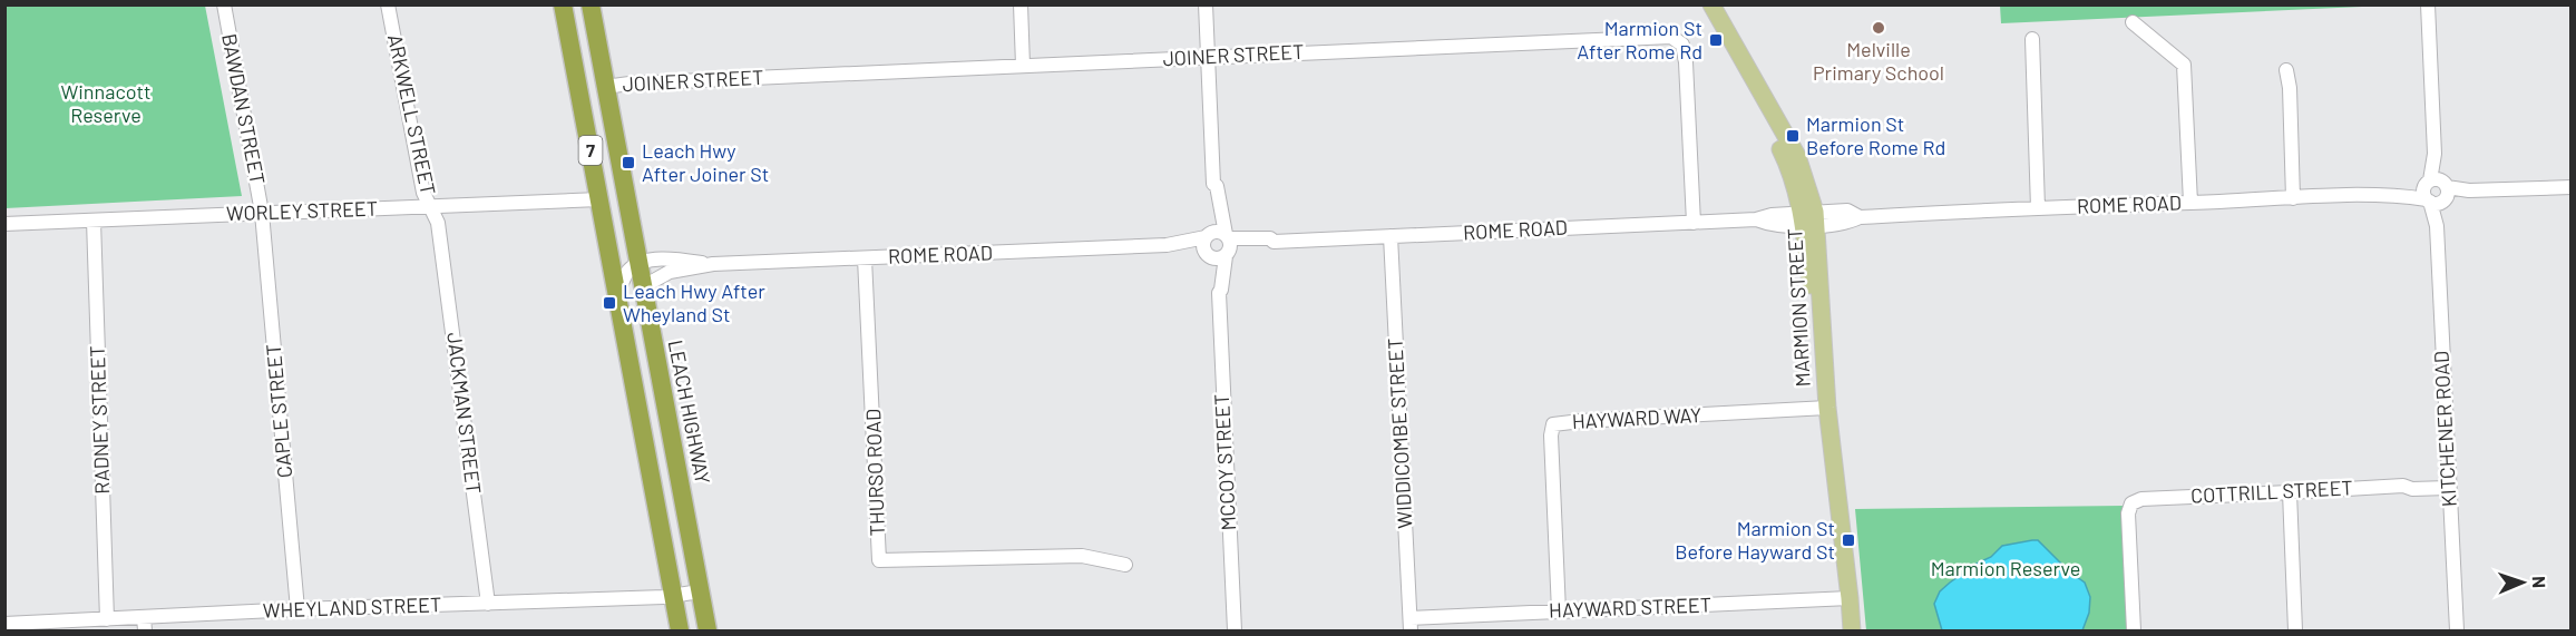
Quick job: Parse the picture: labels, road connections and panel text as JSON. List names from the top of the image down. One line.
{"streets":{"highway":["7","LEACH HIGHWAY"],"main road":["MARMION STREET"],"street":["JOINER STREET","BAWDAN STREET","ARKWELL STREET","ROME ROAD","WORLEY STREET","CAPLE STREET","JACKMAN STREET","HAYWARD WAY","RADNEY STREET","KITCHENER ROAD","WIDDICOMBE STREET","MCCOY STREET","THURSO ROAD","COTTRILL STREET","WHEYLAND STREET","HAYWARD STREET"]},"crossings":[["JOINER STREET","ROME ROAD"],["JOINER STREET","LEACH HIGHWAY"],["JOINER STREET","MCCOY STREET"],["BAWDAN STREET","WORLEY STREET"],["BAWDAN STREET","CAPLE STREET"],["ARKWELL STREET","WORLEY STREET"],["ARKWELL STREET","JACKMAN STREET"],["7","WORLEY STREET"],["7","WHEYLAND STREET"],["ROME ROAD","MARMION STREET"],["ROME ROAD","LEACH HIGHWAY"],["ROME ROAD","KITCHENER ROAD"],["ROME ROAD","WIDDICOMBE STREET"],["ROME ROAD","MCCOY STREET"],["ROME ROAD","THURSO ROAD"],["WORLEY STREET","CAPLE STREET"],["WORLEY STREET","RADNEY STREET"],["MARMION STREET","HAYWARD WAY"],["MARMION STREET","HAYWARD STREET"],["CAPLE STREET","WHEYLAND STREET"],["LEACH HIGHWAY","WHEYLAND STREET"],["JACKMAN STREET","WHEYLAND STREET"],["HAYWARD WAY","HAYWARD STREET"],["RADNEY STREET","WHEYLAND STREET"],["KITCHENER ROAD","COTTRILL STREET"],["WIDDICOMBE STREET","HAYWARD STREET"]],"parks":["Winnacott Reserve","Marmion Reserve"],"places":{"other":["Melville Primary School"],"transit":["Marmion St After Rome Rd","Marmion St Before Rome Rd","Leach Hwy After Joiner St","Leach Hwy After Wheyland St","Marmion St Before Hayward St"]},"north":"right"}
